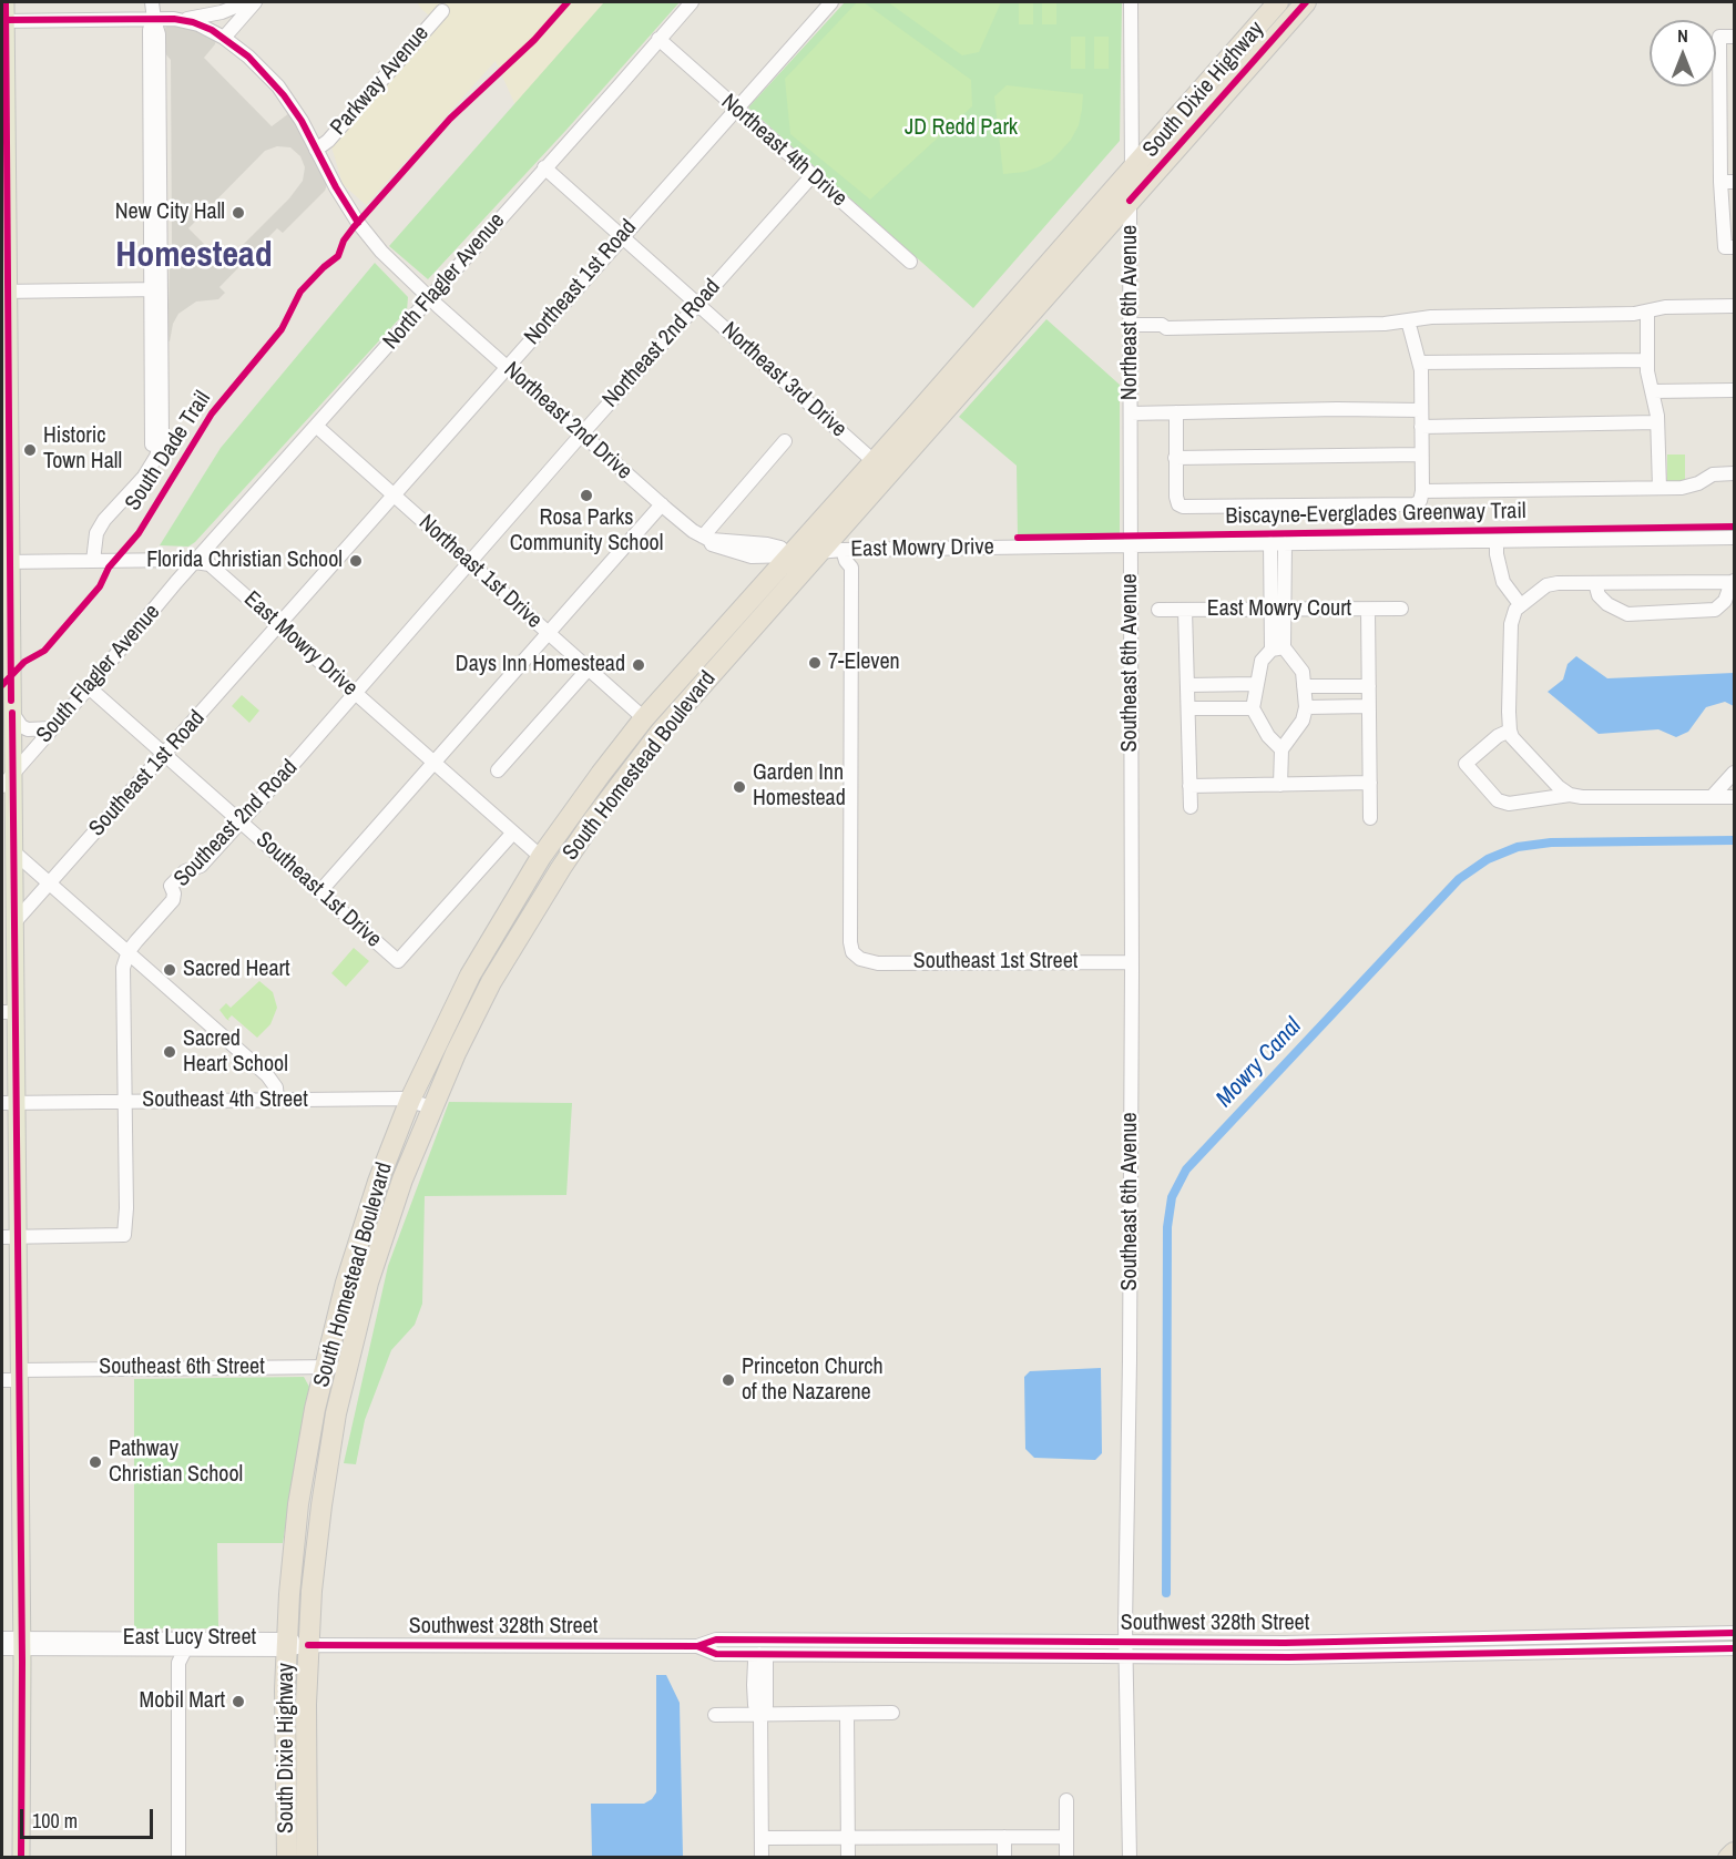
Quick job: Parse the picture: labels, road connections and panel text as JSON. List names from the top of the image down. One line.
{"streets":{"highway":["South Dixie Highway","South Homestead Boulevard"],"street":["Parkway Avenue","Northeast 4th Drive","North Flagler Avenue","Northeast 1st Road","Northeast 6th Avenue","Northeast 2nd Road","Northeast 3rd Drive","Northeast 2nd Drive","East Mowry Drive","Northeast 1st Drive","East Mowry Court","Southeast 6th Avenue","South Flagler Avenue","Southeast 1st Road","Southeast 2nd Road","Southeast 1st Drive","Southeast 1st Street","Southeast 4th Street","Southeast 6th Street","Southwest 328th Street","East Lucy Street"],"cycle path":["South Dade Trail","Biscayne-Everglades Greenway Trail"]},"crossings":[["Parkway Avenue","Northeast 2nd Drive"],["South Dixie Highway","Northeast 6th Avenue"],["South Dixie Highway","Northeast 3rd Drive"],["South Dixie Highway","East Mowry Drive"],["South Dixie Highway","South Homestead Boulevard"],["South Dixie Highway","Southwest 328th Street"],["South Dixie Highway","East Lucy Street"],["Northeast 4th Drive","North Flagler Avenue"],["Northeast 4th Drive","Northeast 1st Road"],["Northeast 4th Drive","Northeast 2nd Road"],["North Flagler Avenue","Northeast 3rd Drive"],["North Flagler Avenue","Northeast 2nd Drive"],["North Flagler Avenue","East Mowry Drive"],["North Flagler Avenue","Northeast 1st Drive"],["North Flagler Avenue","South Flagler Avenue"],["Northeast 1st Road","Northeast 3rd Drive"],["Northeast 1st Road","Northeast 2nd Drive"],["Northeast 1st Road","East Mowry Drive"],["Northeast 1st Road","Northeast 1st Drive"],["Northeast 1st Road","Southeast 1st Road"],["Northeast 6th Avenue","East Mowry Drive"],["Northeast 6th Avenue","Southeast 6th Avenue"],["Northeast 2nd Road","Northeast 3rd Drive"],["Northeast 2nd Road","Northeast 2nd Drive"],["Northeast 2nd Road","East Mowry Drive"],["Northeast 2nd Road","Northeast 1st Drive"],["Northeast 2nd Road","Southeast 2nd Road"],["East Mowry Drive","Southeast 6th Avenue"],["East Mowry Drive","South Flagler Avenue"],["East Mowry Drive","South Homestead Boulevard"],["East Mowry Drive","Southeast 1st Road"],["East Mowry Drive","Southeast 2nd Road"],["East Mowry Drive","Southeast 1st Drive"],["Northeast 1st Drive","South Homestead Boulevard"],["Southeast 6th Avenue","Southeast 1st Street"],["Southeast 6th Avenue","Southwest 328th Street"],["South Flagler Avenue","Southeast 1st Drive"],["South Homestead Boulevard","Southeast 4th Street"],["South Homestead Boulevard","Southeast 6th Street"],["South Homestead Boulevard","Southwest 328th Street"],["South Homestead Boulevard","East Lucy Street"],["Southeast 1st Road","Southeast 1st Drive"],["Southeast 2nd Road","Southeast 1st Drive"],["Southwest 328th Street","East Lucy Street"]],"districts":["Homestead"],"water":["Mowry Canal"],"parks":["JD Redd Park"],"places":["New City Hall","Historic Town Hall","Rosa Parks Community School","Florida Christian School","7-Eleven","Days Inn Homestead","Garden Inn Homestead","Sacred Heart","Sacred Heart School","Princeton Church of the Nazarene","Pathway Christian School","Mobil Mart"],"scale_bar":"100 m","north":"top"}
